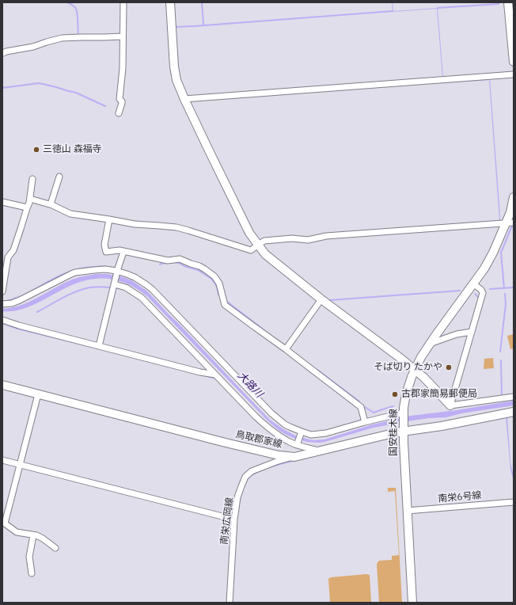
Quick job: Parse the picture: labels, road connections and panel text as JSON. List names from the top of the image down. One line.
{"streets":{"main road":["国安桂木線","鳥取郡家線"],"street":["南栄6号線","南栄広岡線"]},"crossings":[["国安桂木線","鳥取郡家線"],["国安桂木線","南栄6号線"],["鳥取郡家線","南栄広岡線"]],"water":["大路川"],"places":["三徳山 森福寺","そば切り たかや","古郡家簡易郵便局"]}
